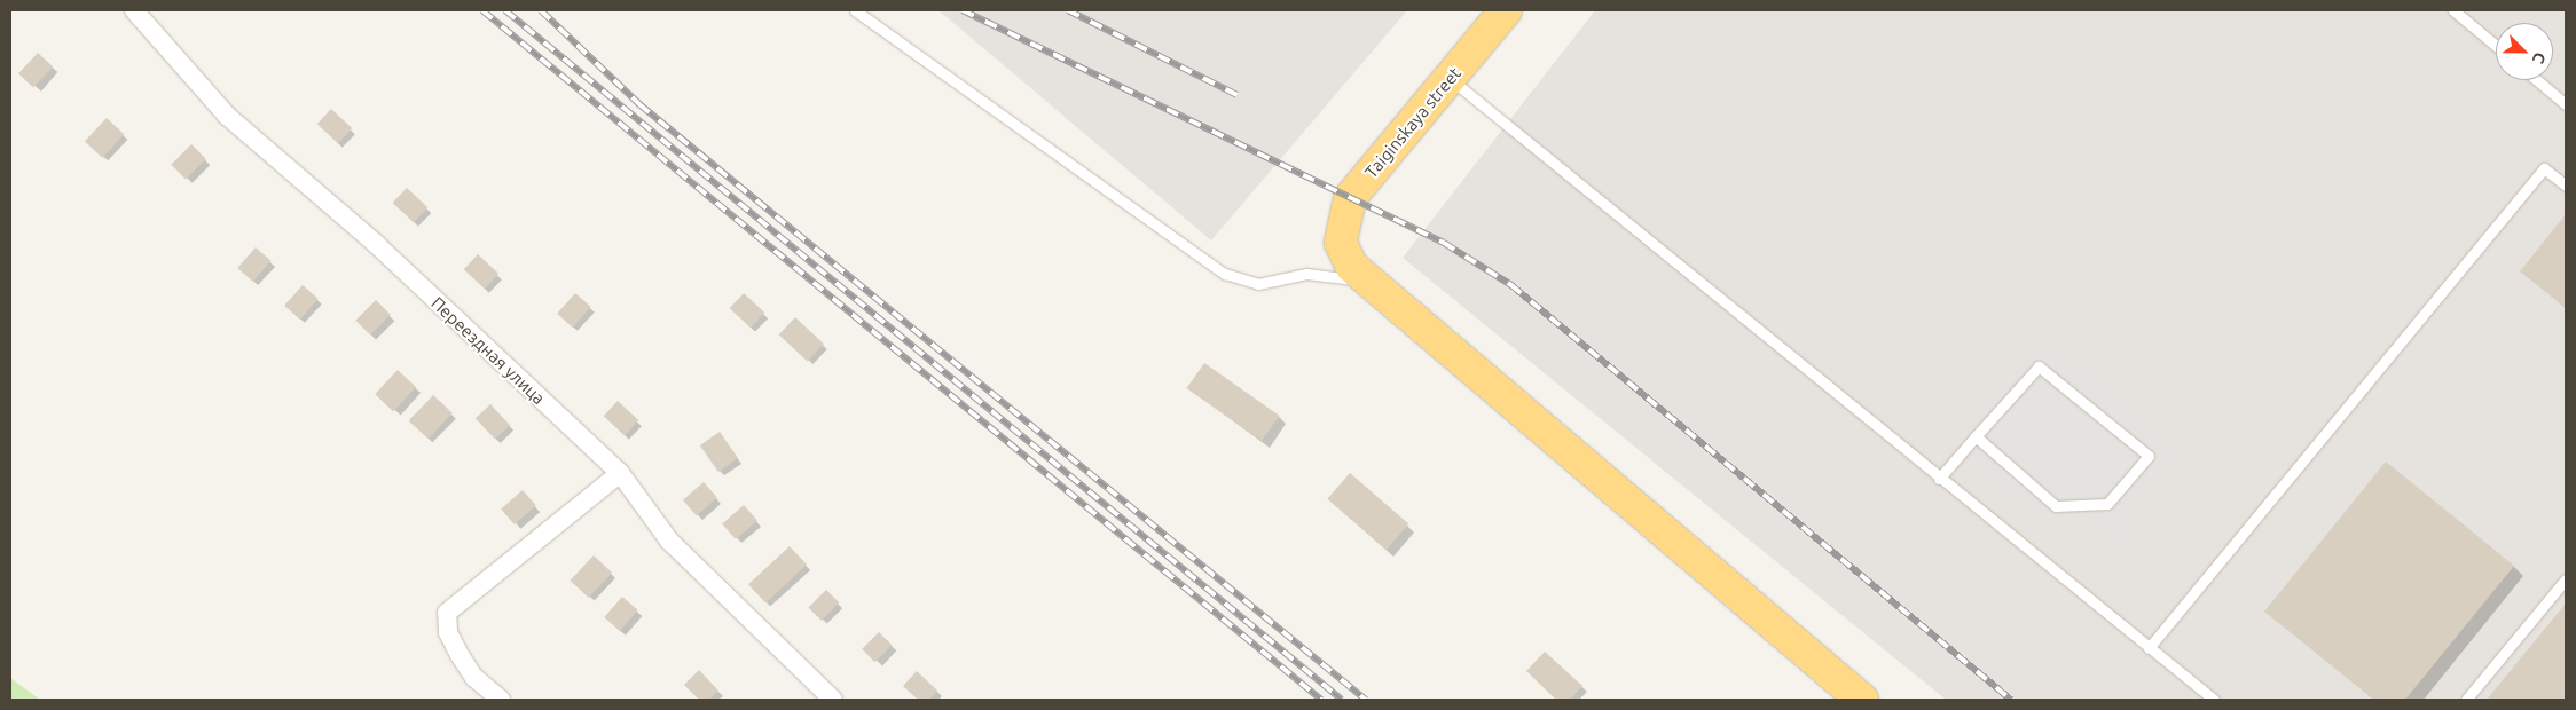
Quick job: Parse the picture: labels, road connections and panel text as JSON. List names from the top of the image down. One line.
{"streets":{"highway":["Taiginskaya street"],"street":["Переездная улица"]},"north":"bottom right"}
